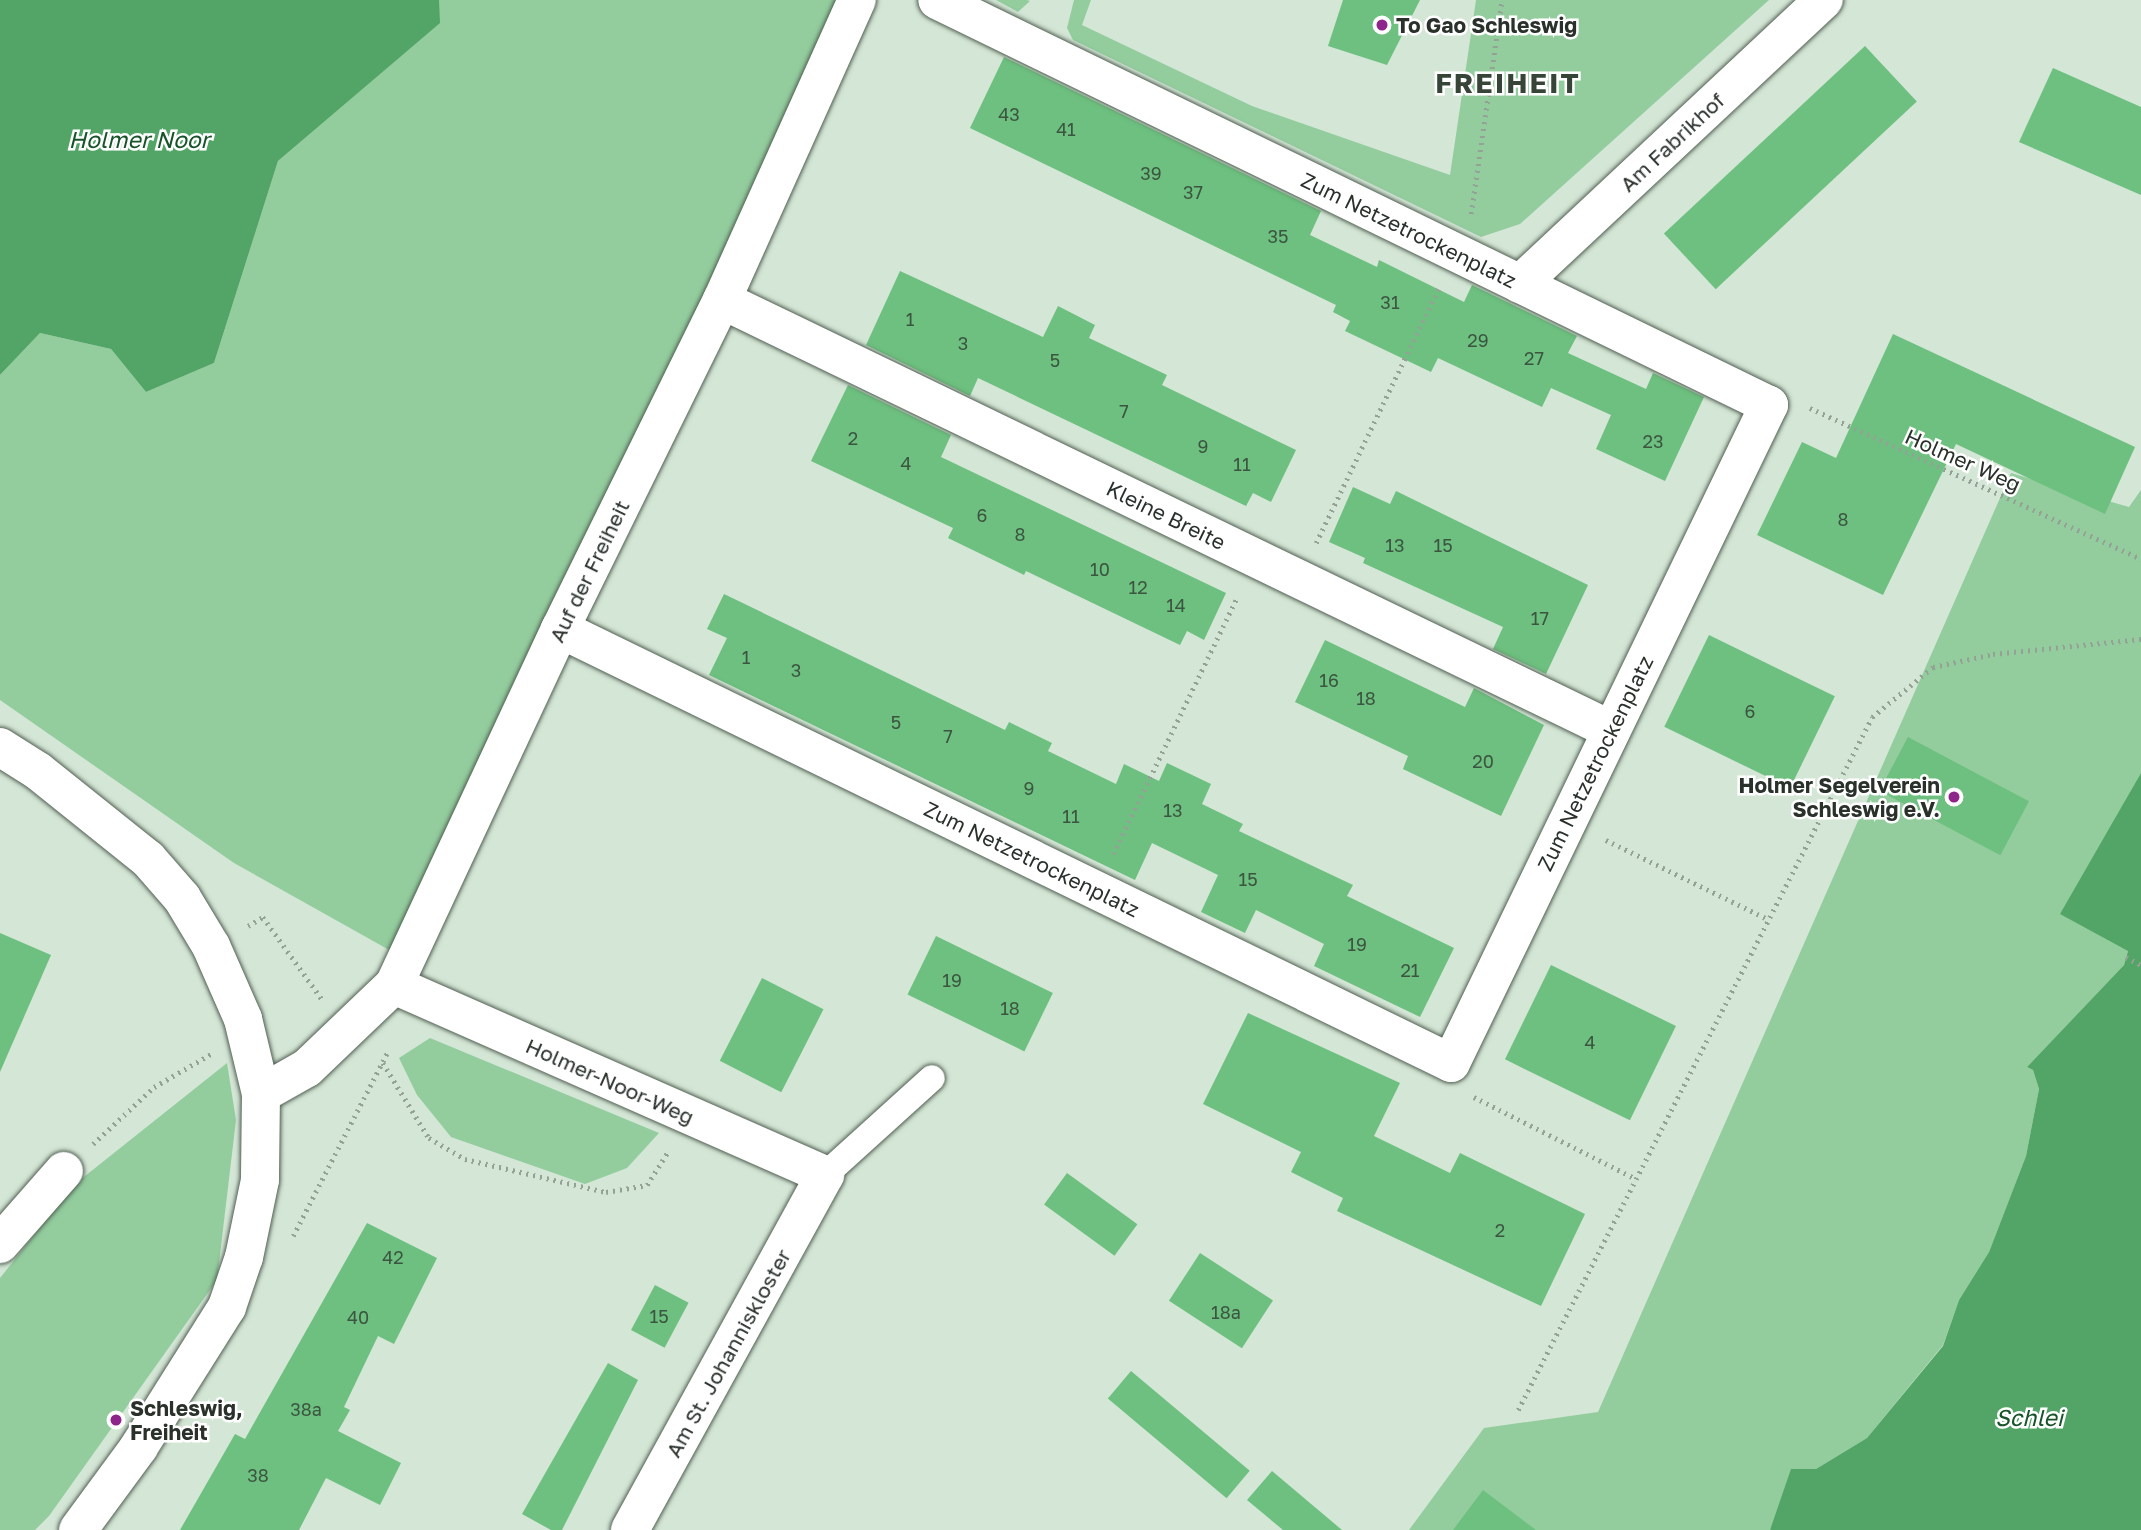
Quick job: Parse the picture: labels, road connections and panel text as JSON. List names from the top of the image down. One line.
{"streets":{"street":["Am Fabrikhof","Zum Netzetrockenplatz","Kleine Breite","Auf der Freiheit","Holmer-Noor-Weg","Am St. Johanniskloster"],"path":["Holmer Weg"]},"crossings":[["Am Fabrikhof","Zum Netzetrockenplatz"],["Zum Netzetrockenplatz","Holmer Weg"],["Zum Netzetrockenplatz","Kleine Breite"],["Zum Netzetrockenplatz","Auf der Freiheit"],["Kleine Breite","Auf der Freiheit"],["Auf der Freiheit","Holmer-Noor-Weg"],["Holmer-Noor-Weg","Am St. Johanniskloster"]],"districts":["FREIHEIT"],"water":["Holmer Noor","Schlei"],"places":["To Gao Schleswig","Holmer Segelverein Schleswig e.V.","Schleswig, Freiheit"],"house_numbers":["43","41","39","37","35","31","1","29","3","27","5","7","2","23","9","4","11","6","8","8","13","15","10","12","14","17","1","3","16","18","6","5","7","20","9","13","11","15","19","21","19","18","4","2","42","18a","15","40","38a","38"]}
